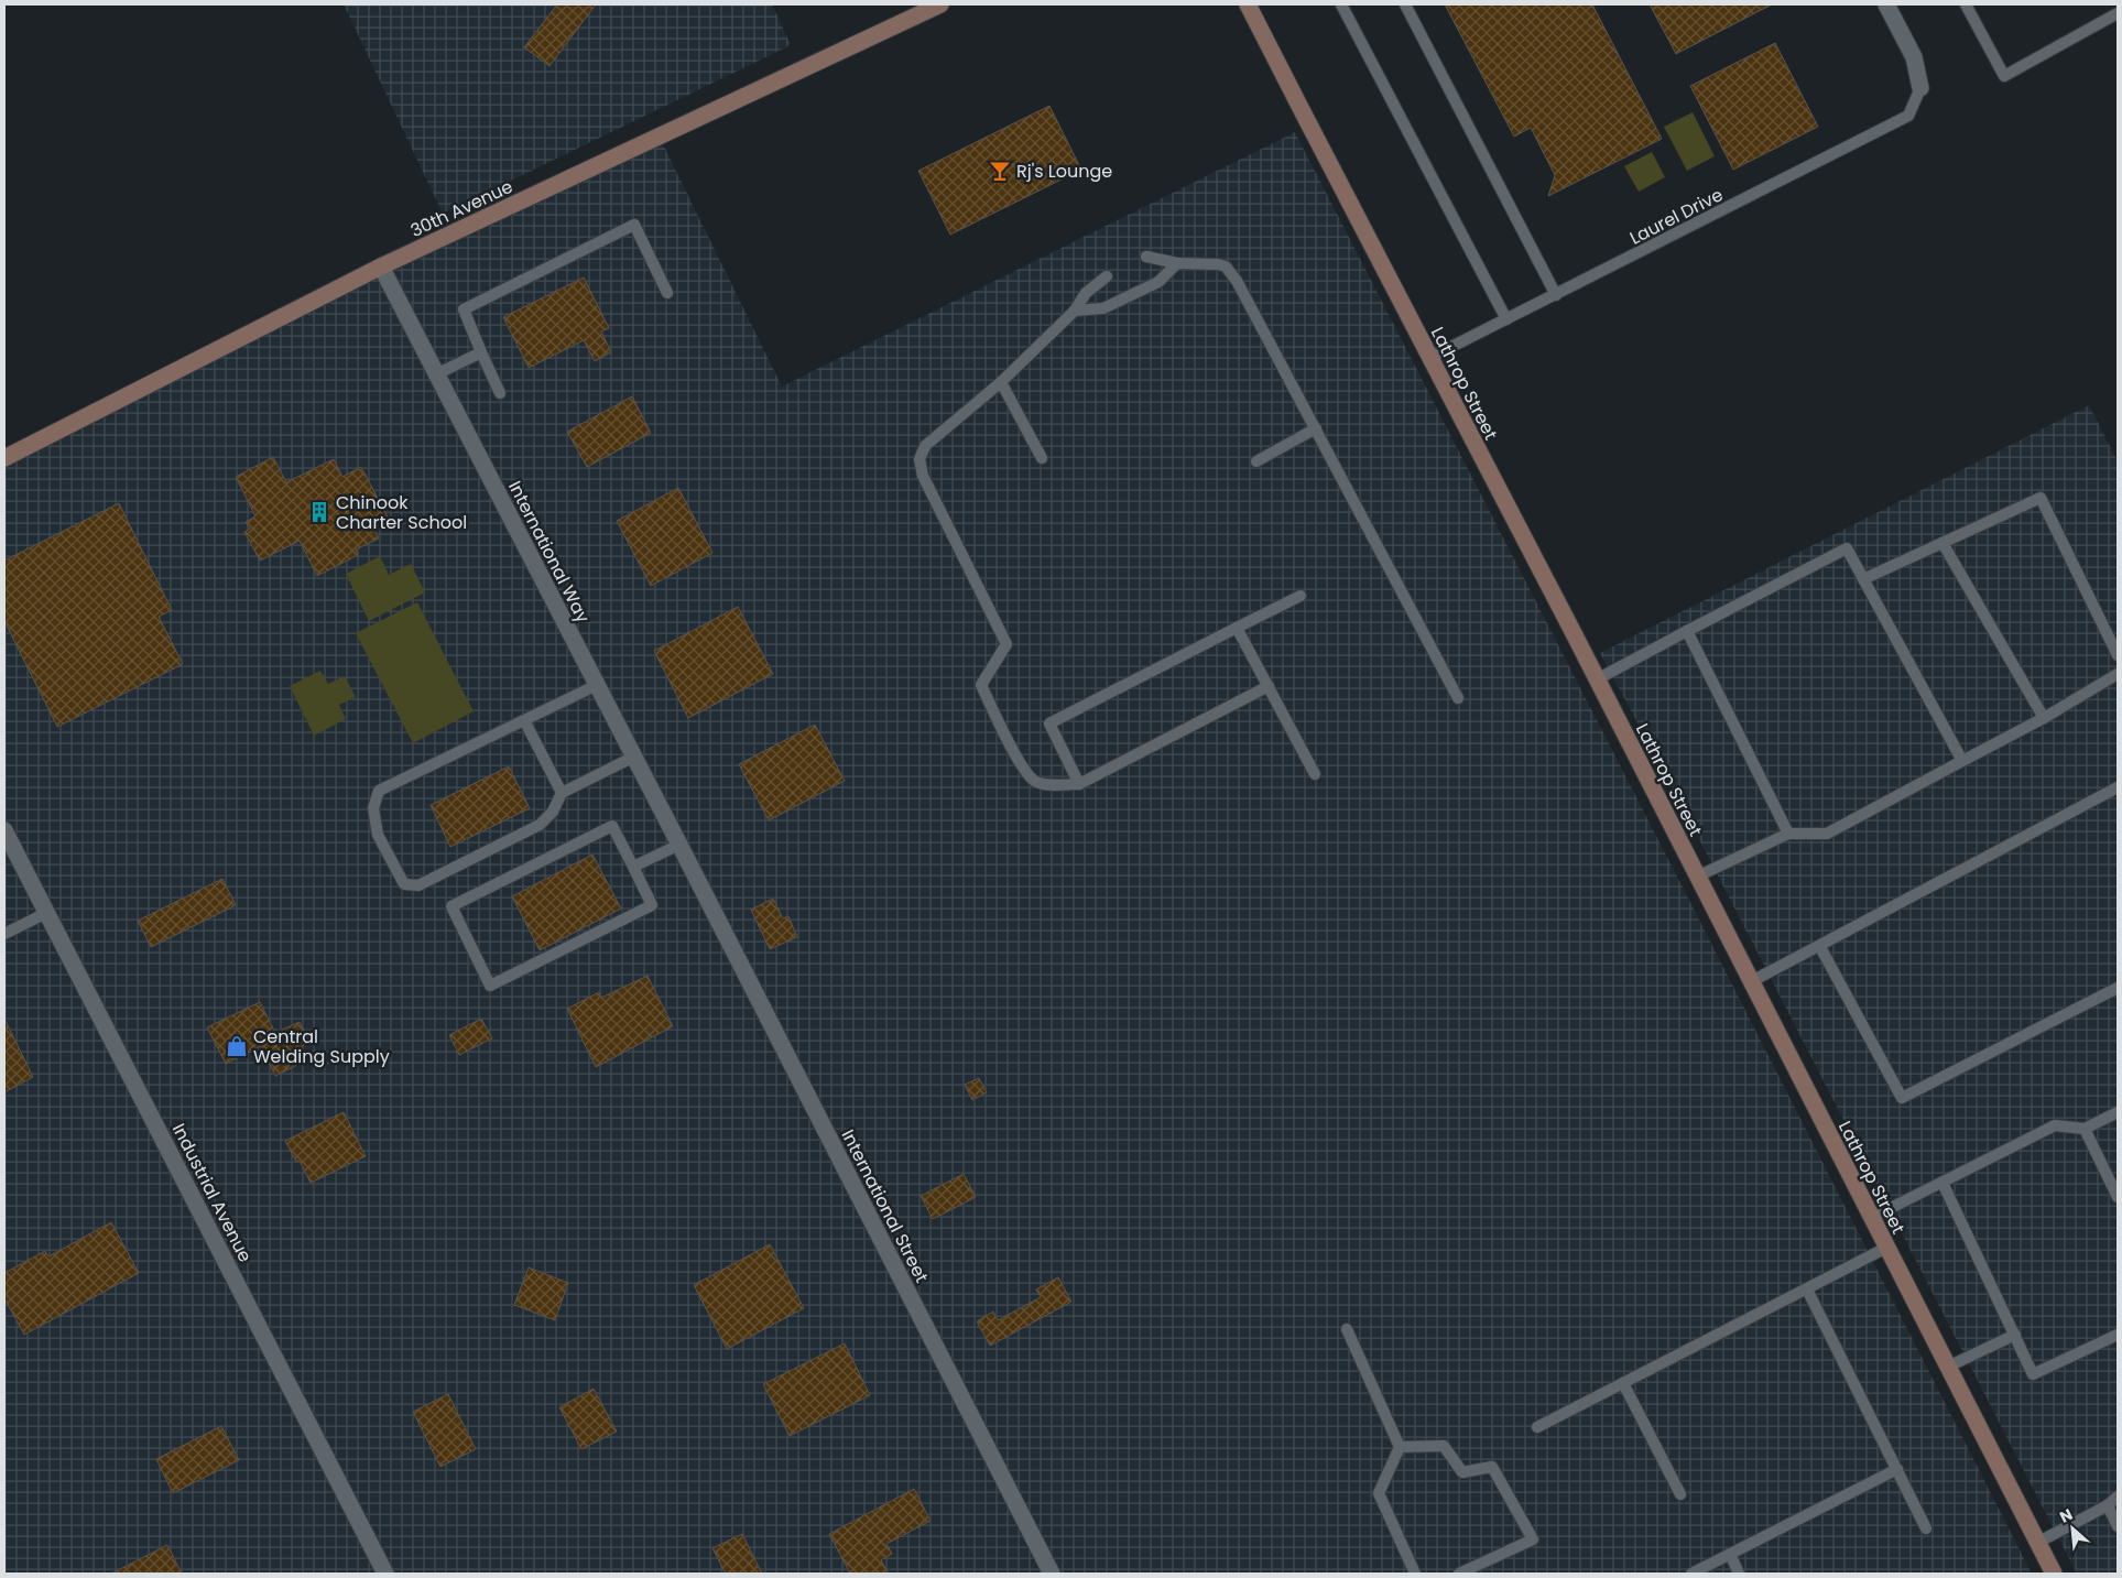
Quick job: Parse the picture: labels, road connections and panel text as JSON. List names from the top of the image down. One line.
{"streets":{"main road":["30th Avenue","Lathrop Street"],"street":["International Way","Industrial Avenue","International Street"],"lane":["Laurel Drive"]},"crossings":[["30th Avenue","International Way"],["Laurel Drive","Lathrop Street"],["International Way","International Street"]],"places":{"bar":["Rj's Lounge"],"building":["Chinook Charter School"],"shop":["Central Welding Supply"]},"north":"top left"}
